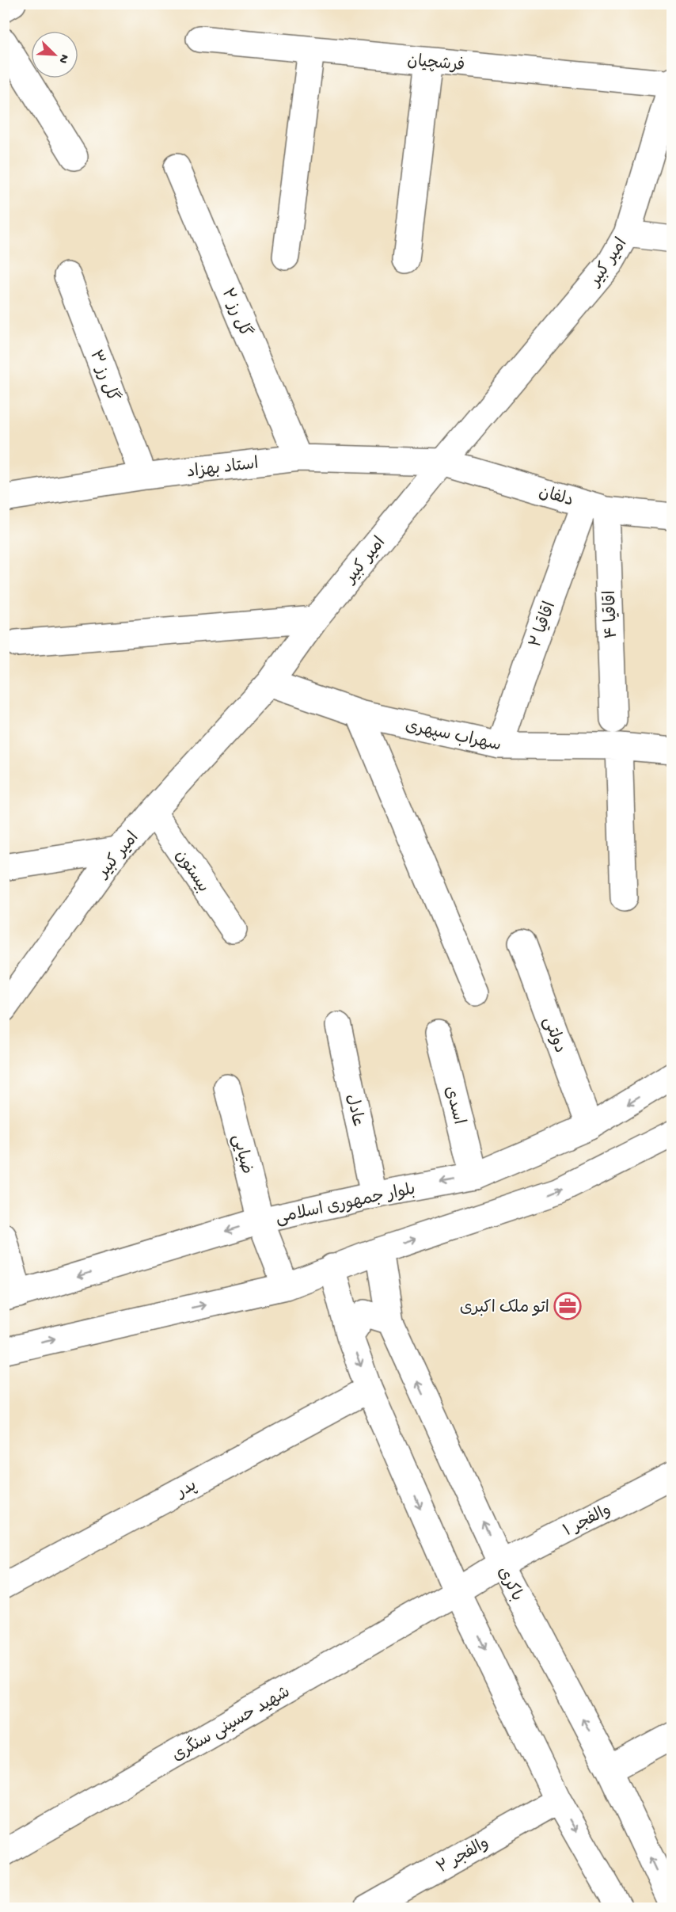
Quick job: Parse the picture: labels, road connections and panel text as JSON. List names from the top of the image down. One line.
{"streets":{"street":["فرشچیان","امیر کبیر","گل رز ۲","گل رز ۳","استاد بهزاد","دلفان","اقاقیا ۴","اقاقیا ۲","سهراب سپهری","بیستون","دولتی","اسدی","عادل","ضیایی","بلوار جمهوری اسلامی","پدر","والفجر ۱","باکری","شهید حسینی سنگری","والفجر ۲"]},"crossings":[["فرشچیان","امیر کبیر"],["امیر کبیر","استاد بهزاد"],["امیر کبیر","دلفان"],["امیر کبیر","سهراب سپهری"],["امیر کبیر","بیستون"],["گل رز ۲","استاد بهزاد"],["گل رز ۳","استاد بهزاد"],["استاد بهزاد","دلفان"],["دلفان","اقاقیا ۴"],["دلفان","اقاقیا ۲"],["اقاقیا ۴","اقاقیا ۲"],["اقاقیا ۲","سهراب سپهری"],["دولتی","بلوار جمهوری اسلامی"],["اسدی","بلوار جمهوری اسلامی"],["عادل","بلوار جمهوری اسلامی"],["ضیایی","بلوار جمهوری اسلامی"],["والفجر ۱","باکری"],["والفجر ۱","شهید حسینی سنگری"]],"places":{"office":["اتو ملک اکبری"]},"north":"bottom right"}
